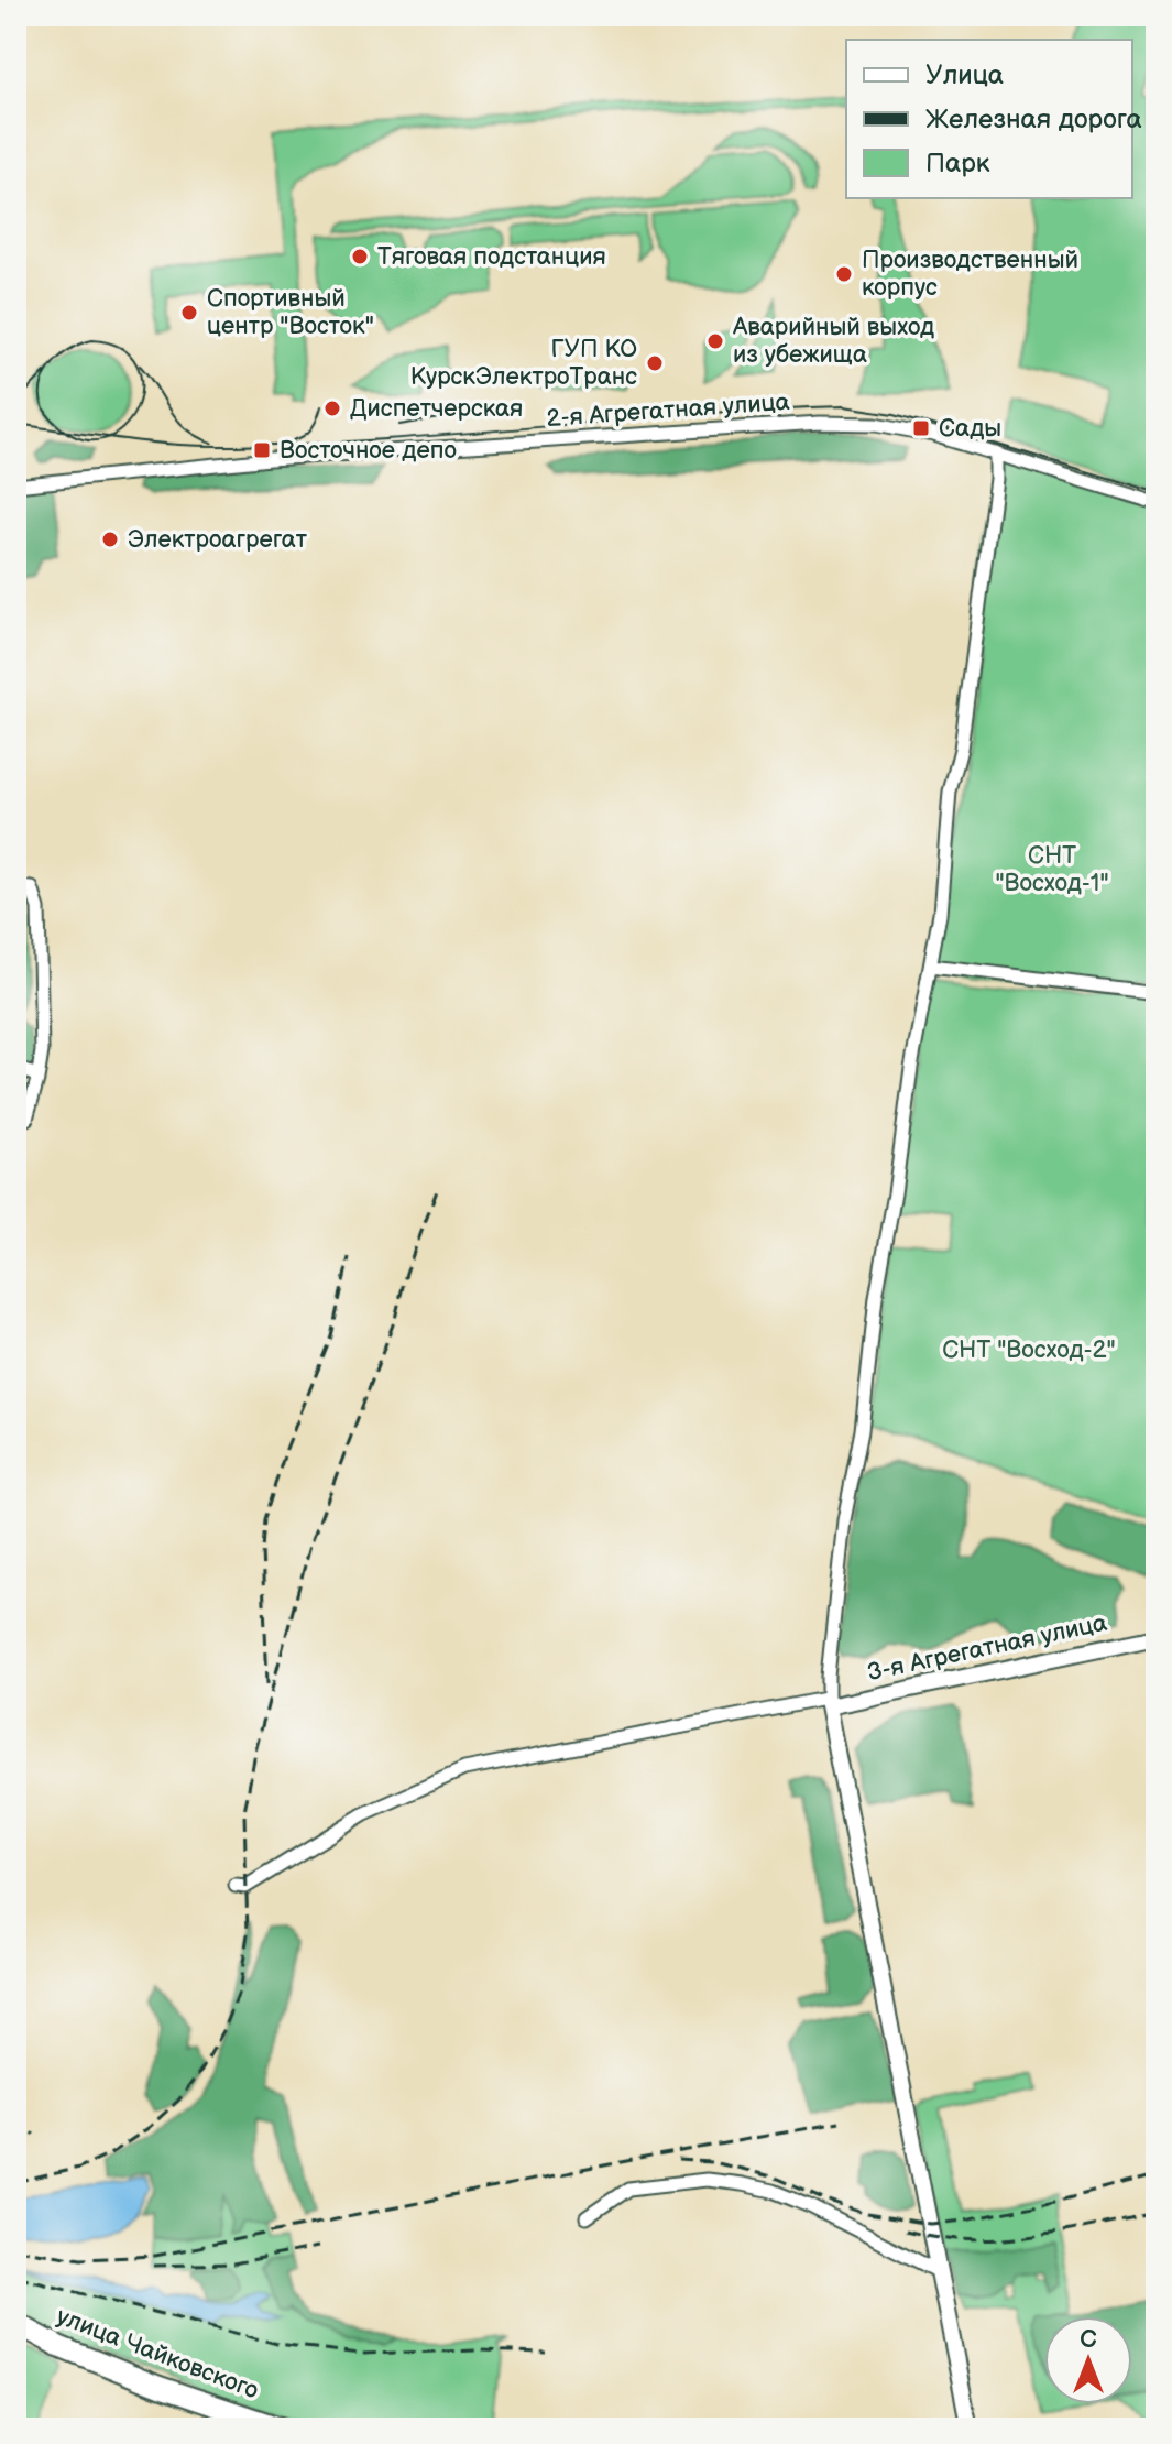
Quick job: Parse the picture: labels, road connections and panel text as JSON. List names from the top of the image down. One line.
{"streets":{"main road":["улица Чайковского"],"street":["2-я Агрегатная улица","3-я Агрегатная улица"]},"parks":["СНТ \"Восход-1\"","СНТ \"Восход-2\""],"places":{"other":["Тяговая подстанция","Производственный корпус","Спортивный центр \"Восток\"","Аварийный выход из убежища","ГУП КО КурскЭлектроТранс","Диспетчерская","Электроагрегат"],"transit":["Сады","Восточное депо"]},"legend":["Улица","Железная дорога","Парк"],"north":"top"}
